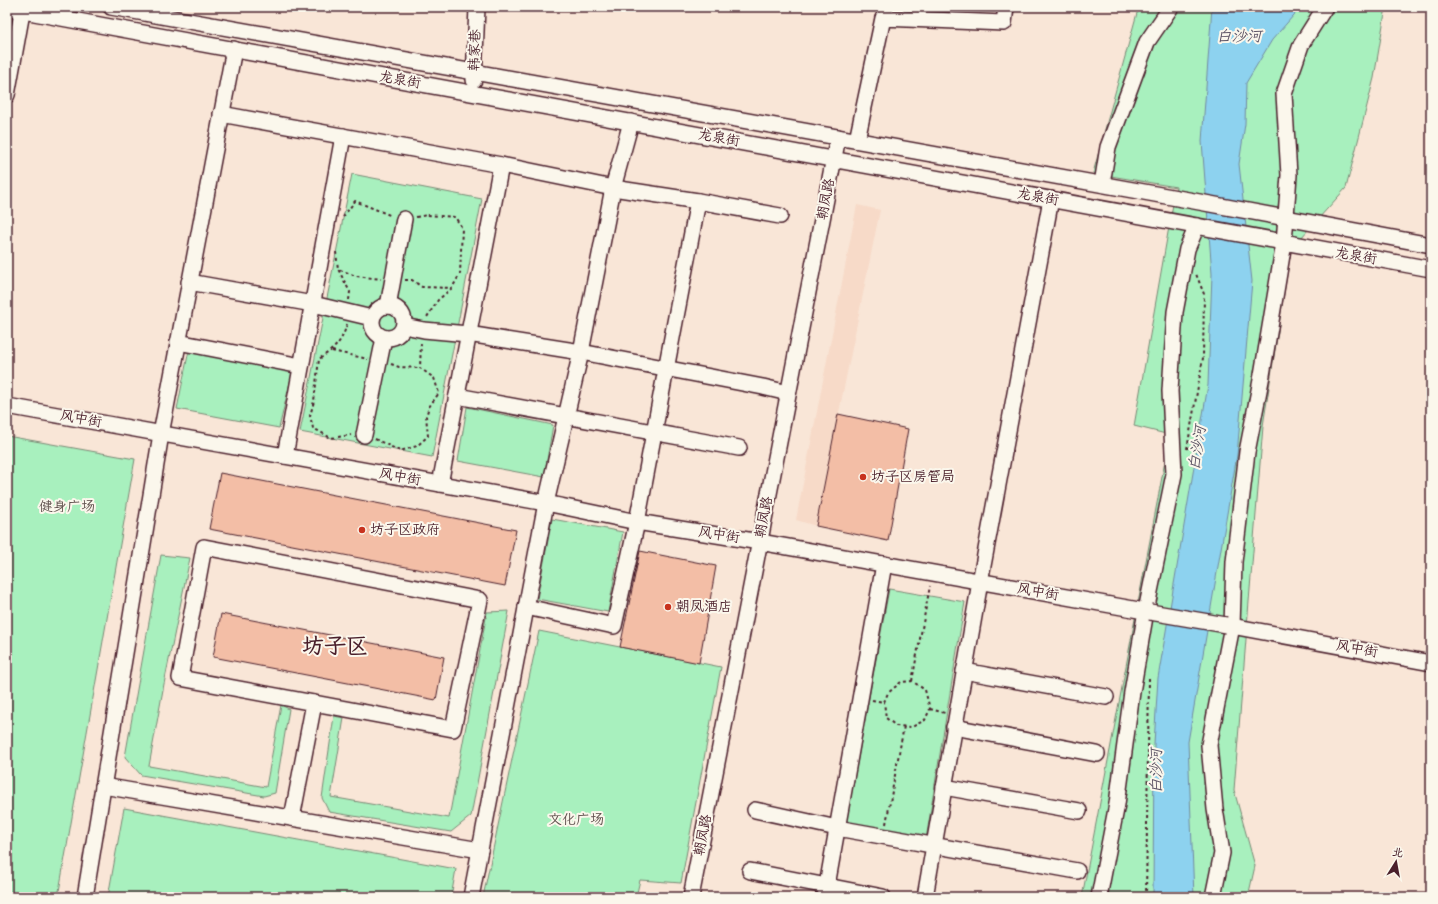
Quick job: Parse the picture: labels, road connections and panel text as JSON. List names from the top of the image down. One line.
{"streets":{"street":["韩家巷","龙泉街","朝凤路","风中街"]},"crossings":[["韩家巷","龙泉街"],["龙泉街","朝凤路"],["朝凤路","风中街"]],"districts":["坊子区"],"water":["白沙河"],"parks":["健身广场","文化广场"],"places":["坊子区房管局","坊子区政府","朝凤酒店"],"north":"top"}
